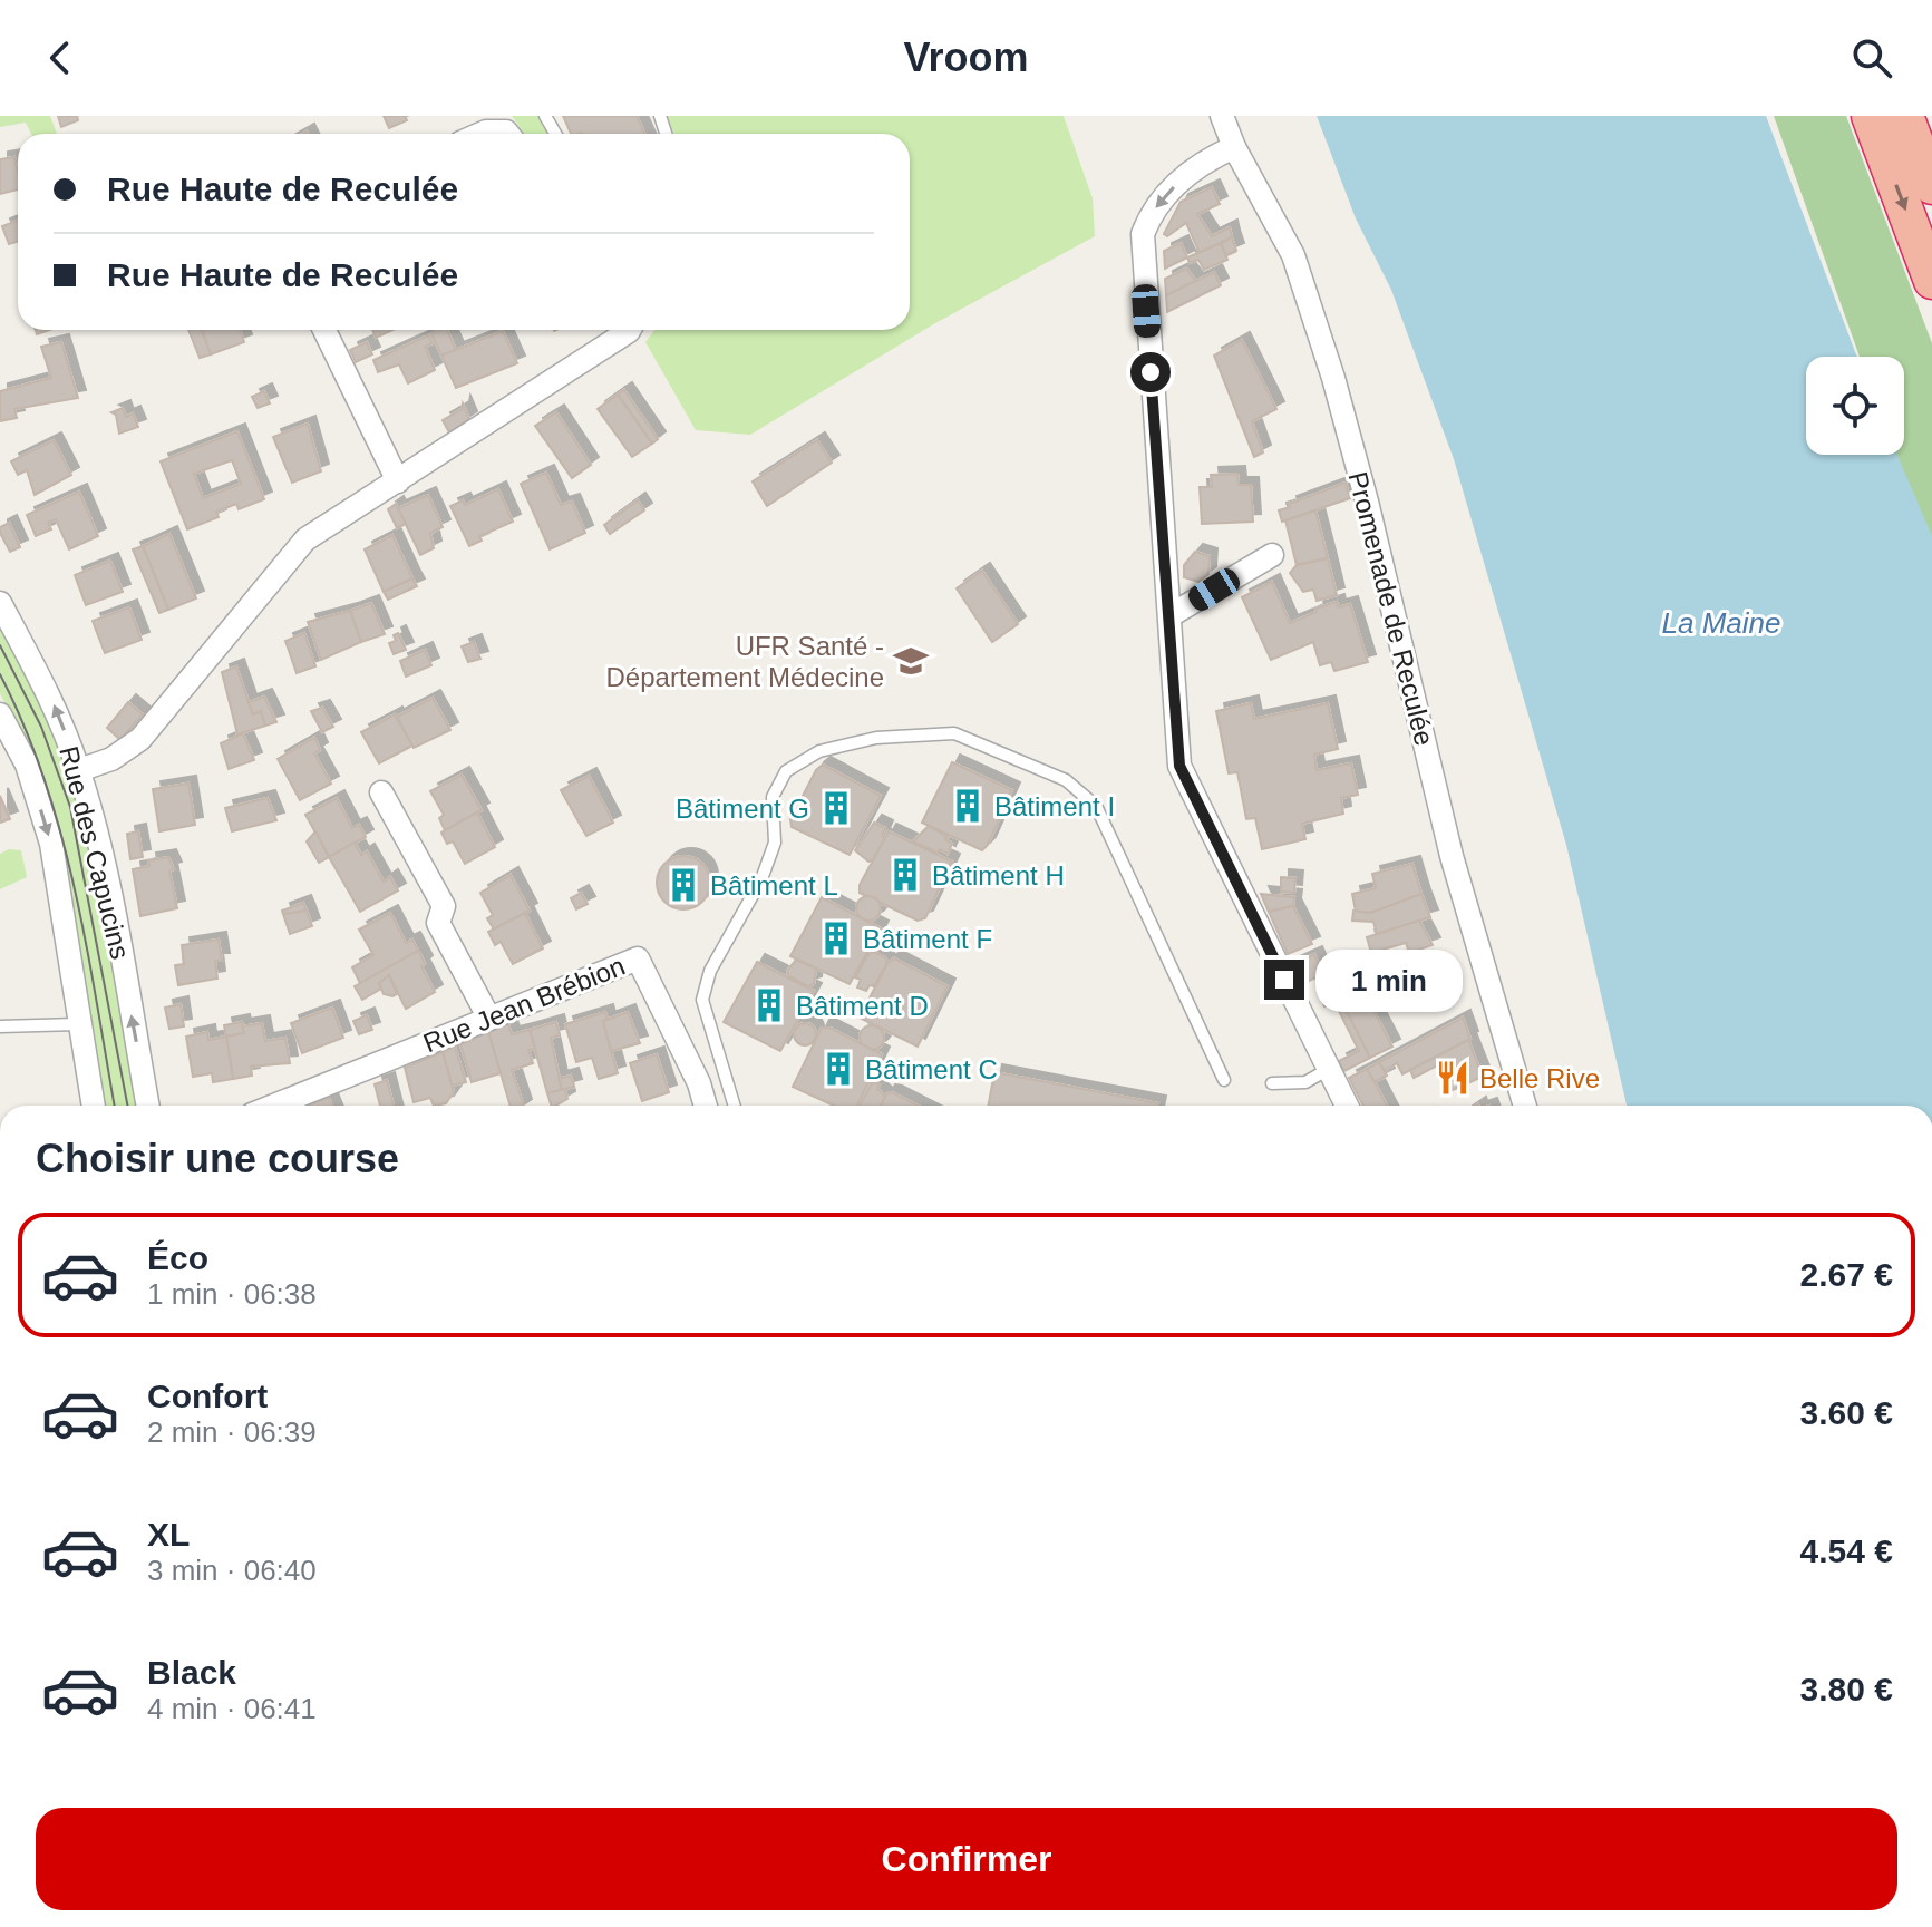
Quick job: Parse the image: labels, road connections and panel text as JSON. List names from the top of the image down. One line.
{"streets":{"street":["Promenade de Reculée","Rue des Capucins","Rue Jean Brébion"]},"water":["La Maine"],"places":{"school or university":["UFR Santé - Département Médecine"],"building":["Bâtiment I","Bâtiment G","Bâtiment H","Bâtiment L","Bâtiment F","Bâtiment D","Bâtiment C"],"restaurant":["Belle Rive"]},"page":{"header":"Vroom","banner":["Rue Haute de Reculée","Rue Haute de Reculée"],"bubble":"1 min","heading":"Choisir une course","list":[{"name":"Éco","note":"1 min · 06:38","value":"2.67 €"},{"name":"Confort","note":"2 min · 06:39","value":"3.60 €"},{"name":"XL","note":"3 min · 06:40","value":"4.54 €"},{"name":"Black","note":"4 min · 06:41","value":"3.80 €"}],"buttons":"Confirmer"}}
